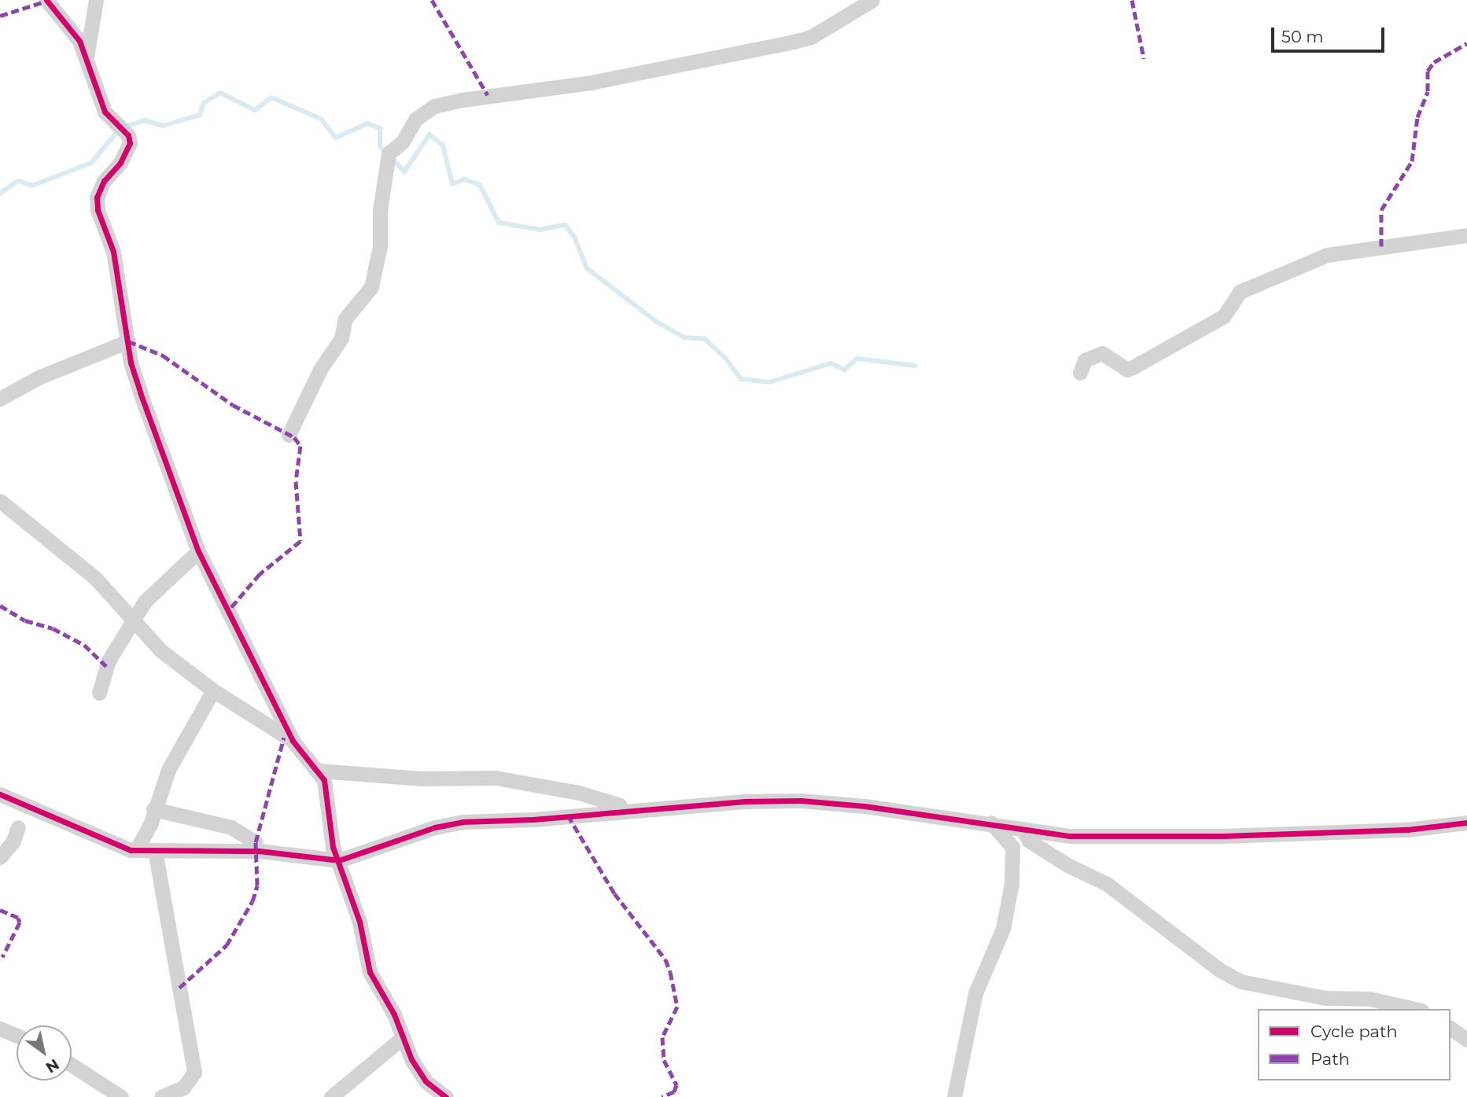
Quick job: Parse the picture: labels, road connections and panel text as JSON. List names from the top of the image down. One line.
{"legend":["Cycle path","Path"],"scale_bar":"50 m","north":"bottom right"}
